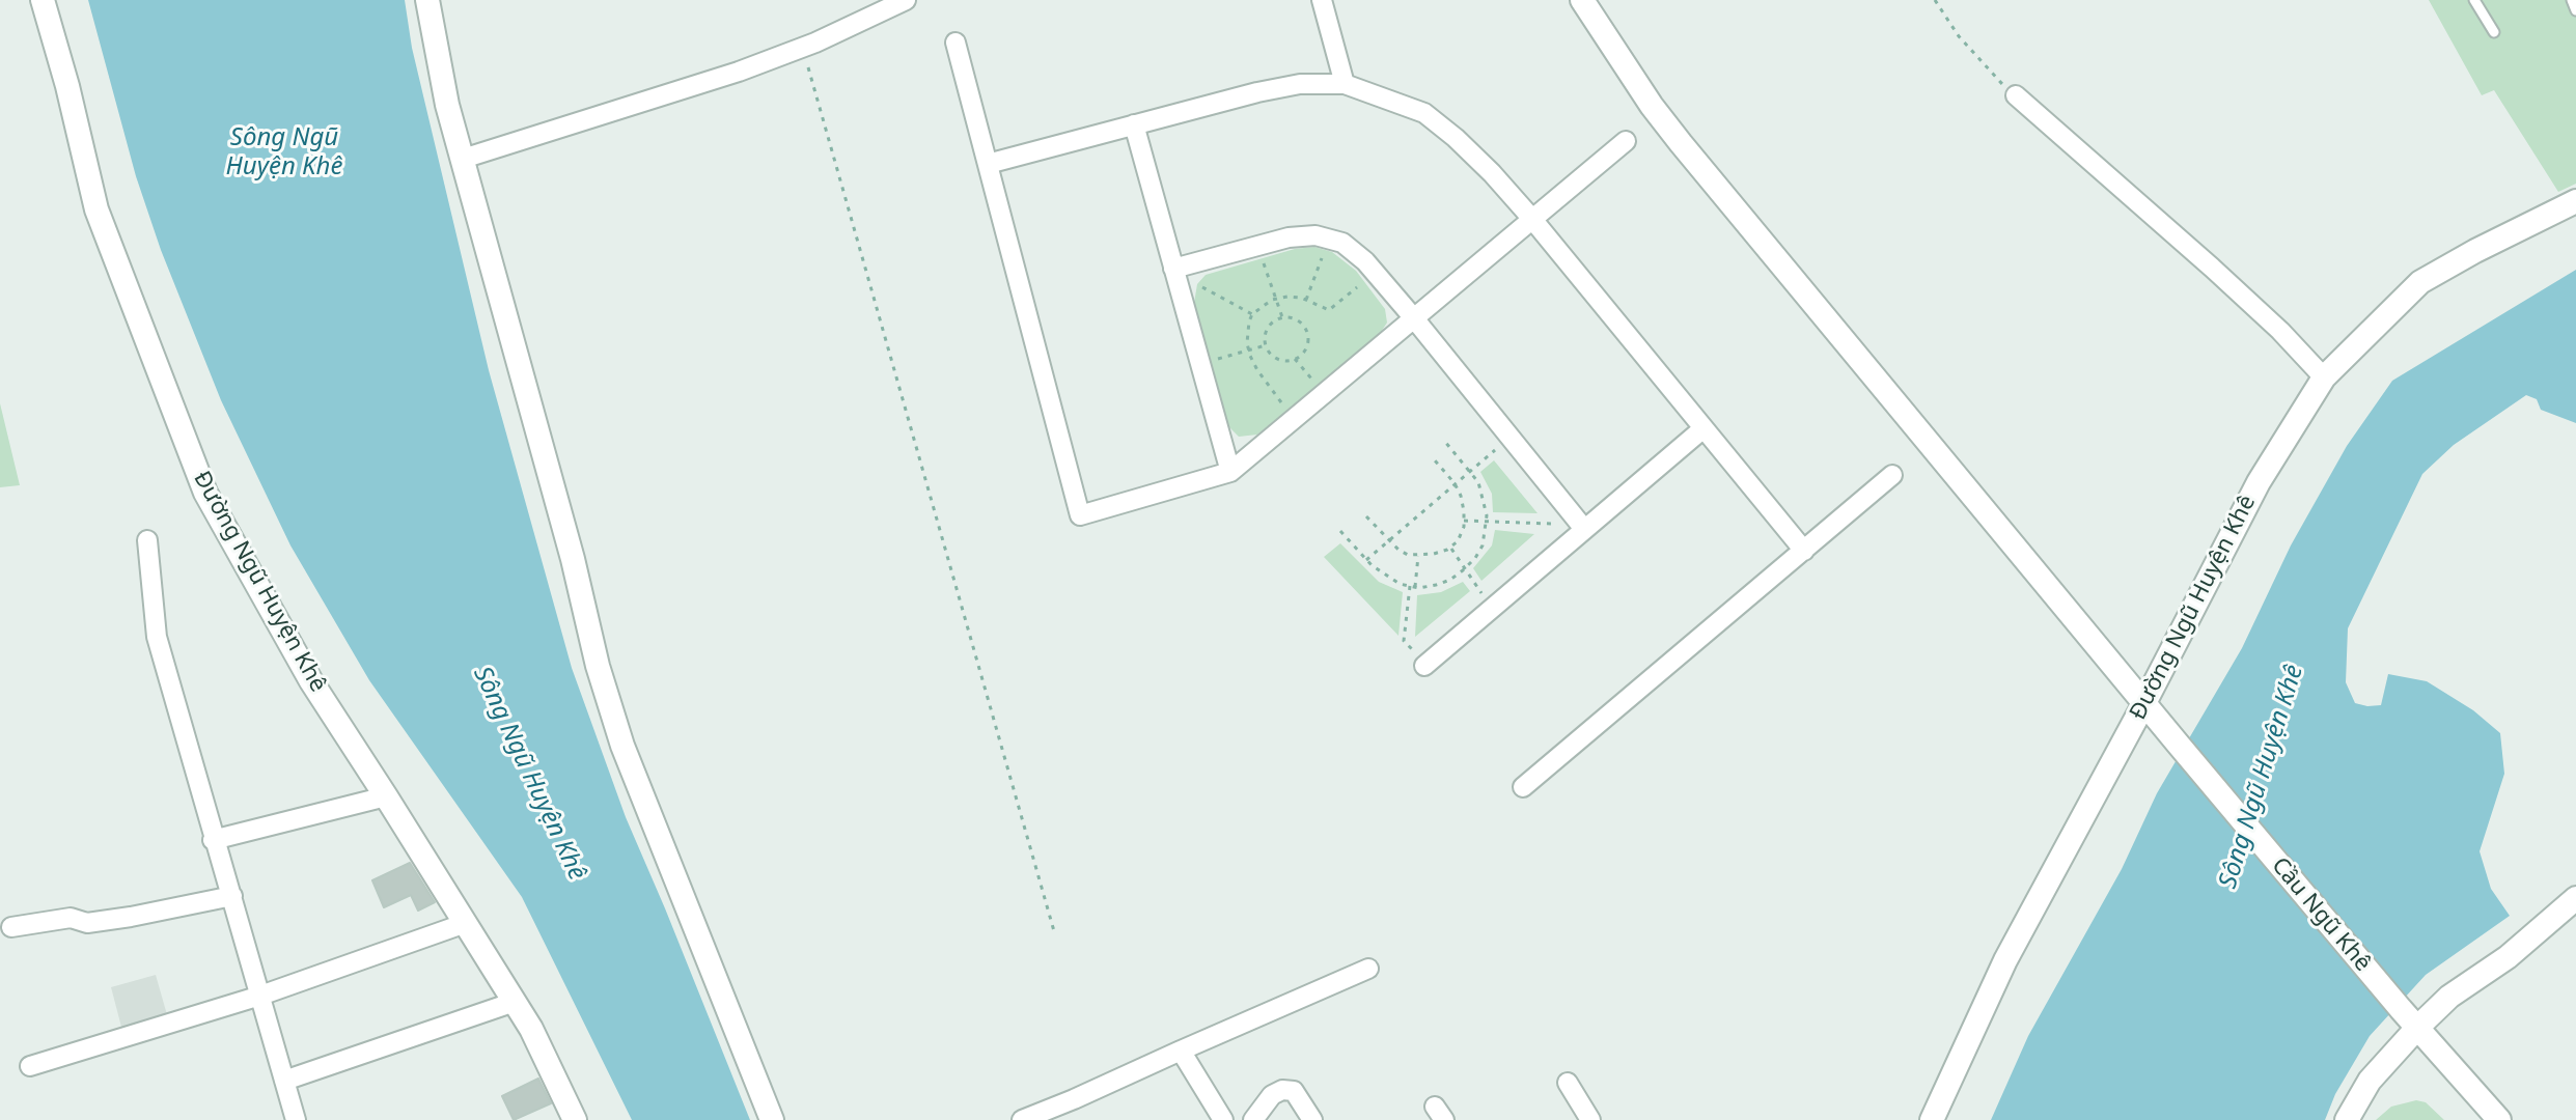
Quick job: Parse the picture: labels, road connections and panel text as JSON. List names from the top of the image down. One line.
{"streets":{"street":["Đường Ngũ Huyện Khê","Cầu Ngũ Khê"]},"crossings":[["Đường Ngũ Huyện Khê","Cầu Ngũ Khê"]],"water":["Sông Ngũ Huyện Khê"]}
